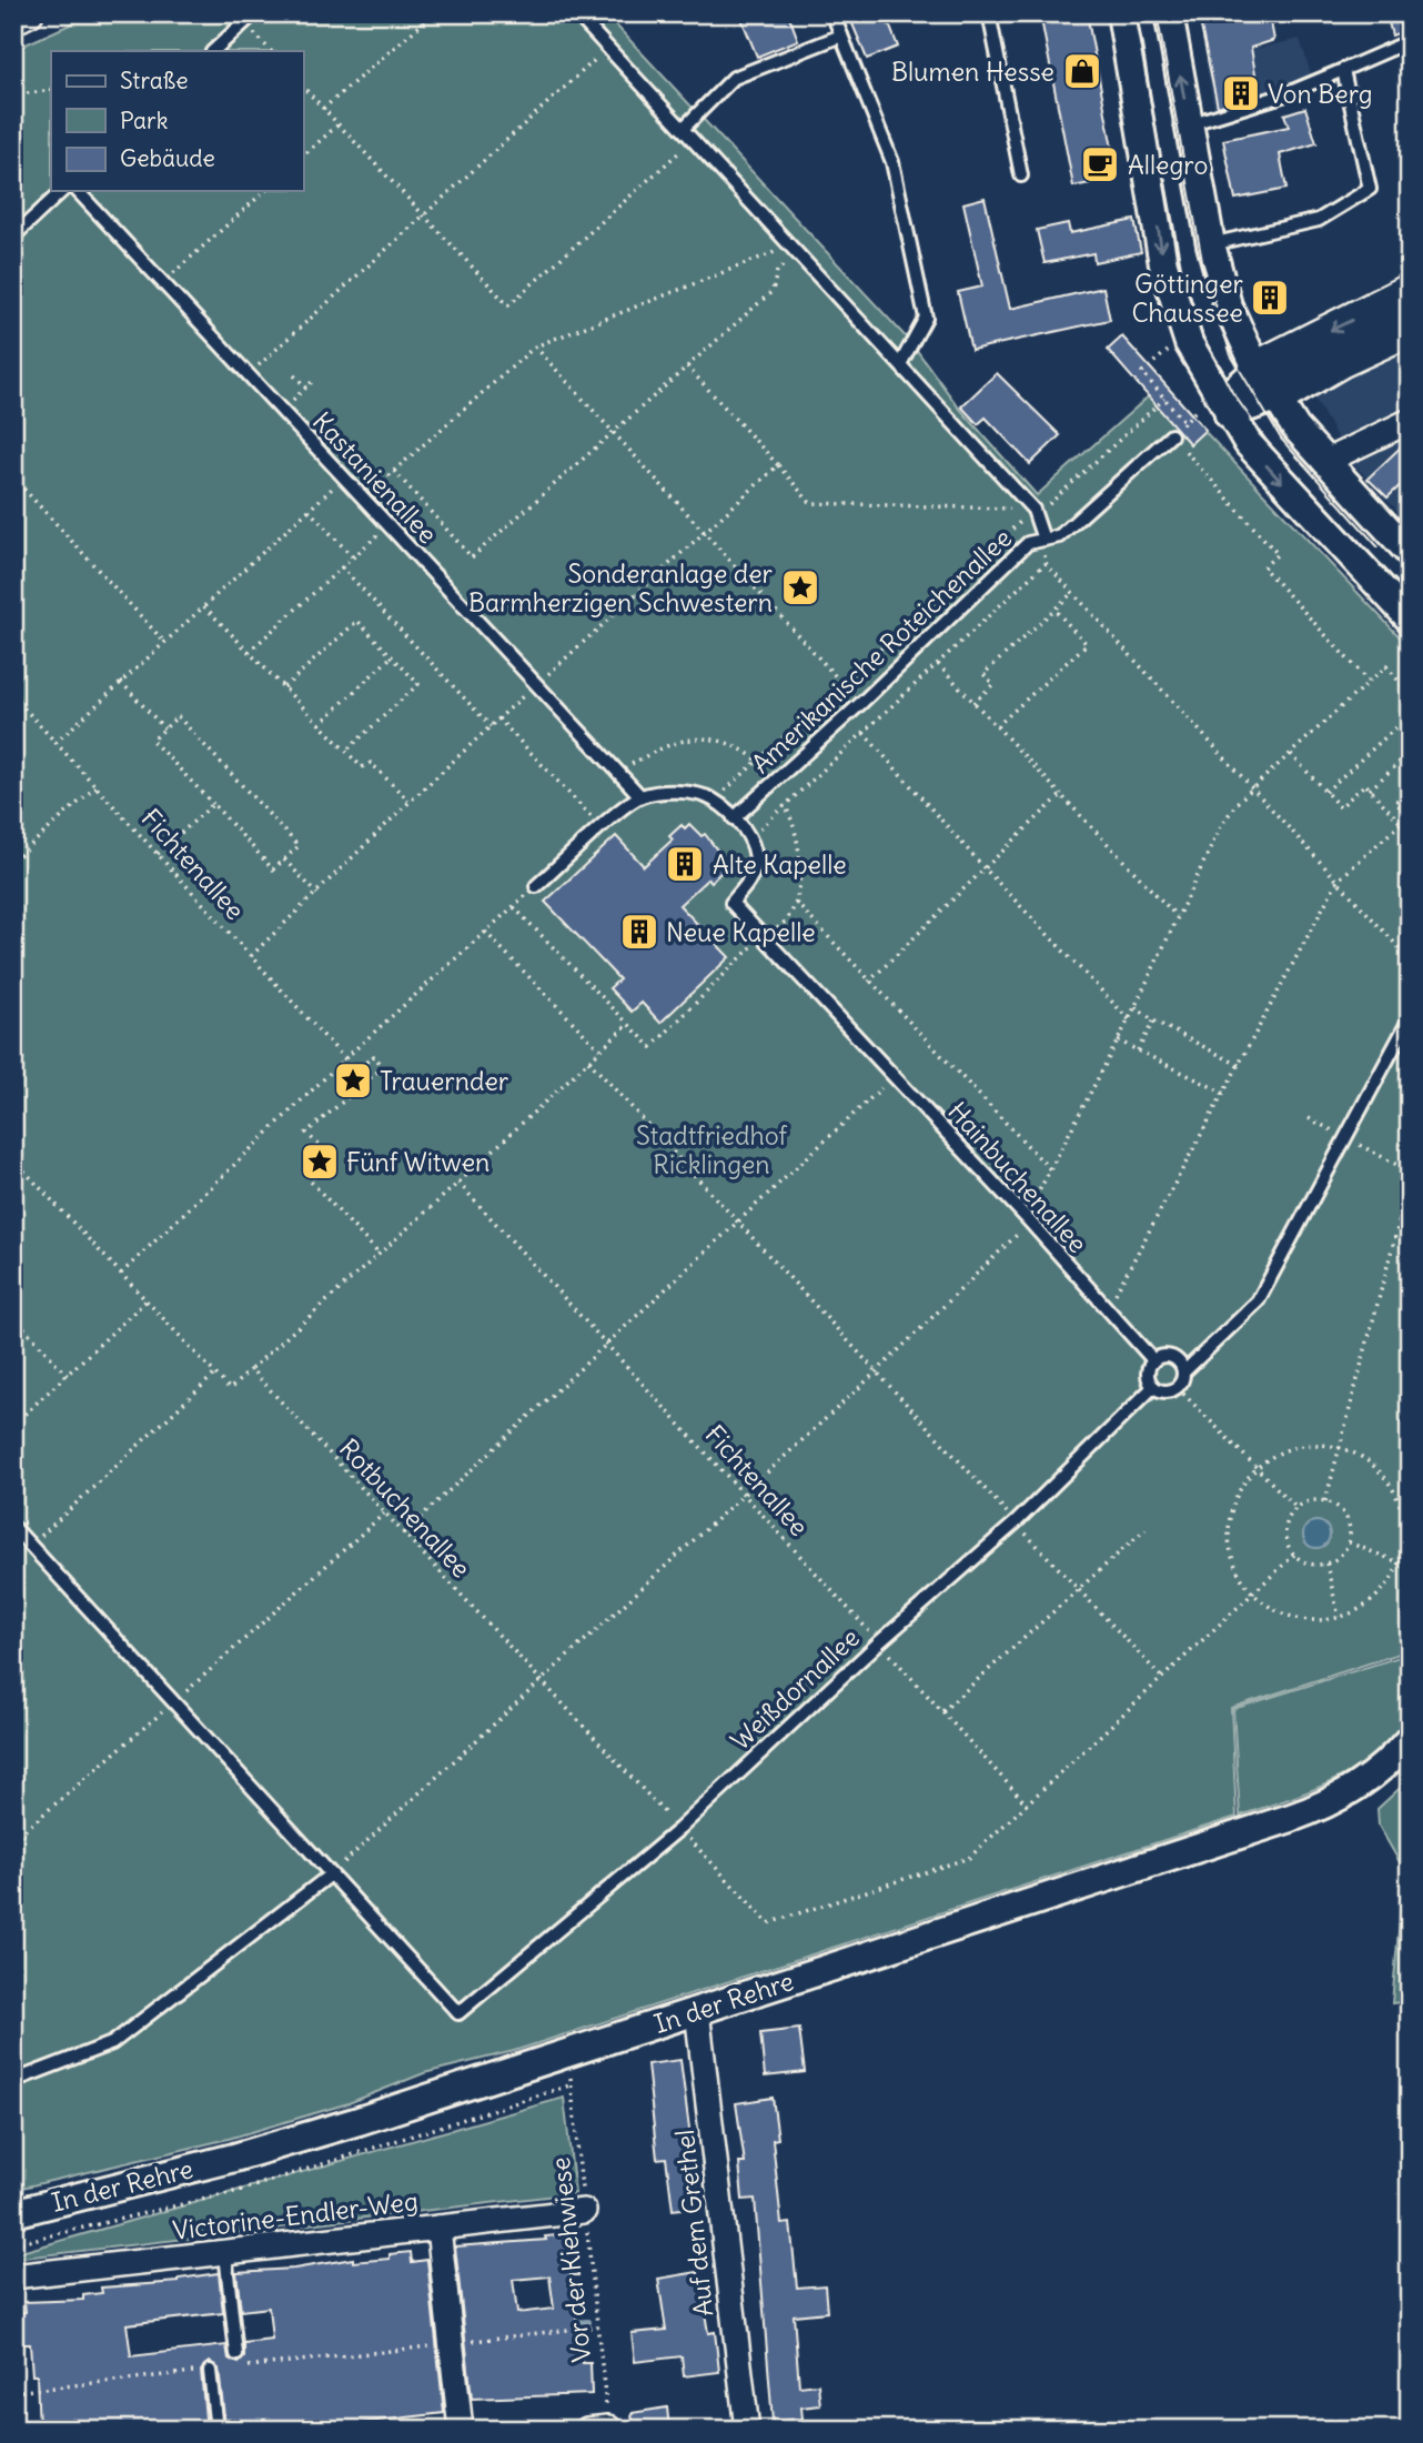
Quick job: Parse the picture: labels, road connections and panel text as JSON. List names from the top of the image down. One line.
{"streets":{"street":["In der Rehre","Victorine-Endler-Weg","Auf dem Grethel"],"lane":["Kastanienallee","Amerikanische Roteichenallee","Hainbuchenallee","Weißdornallee"],"path":["Fichtenallee","Rotbuchenallee","Vor der Kiehwiese"]},"crossings":[["Fichtenallee","Rotbuchenallee"],["Fichtenallee","Weißdornallee"],["Hainbuchenallee","Weißdornallee"],["Rotbuchenallee","Weißdornallee"],["In der Rehre","Auf dem Grethel"],["Victorine-Endler-Weg","Vor der Kiehwiese"]],"parks":["Stadtfriedhof Ricklingen"],"places":{"shop":["Blumen Hesse"],"building":["Von Berg","Göttinger Chaussee","Alte Kapelle","Neue Kapelle"],"cafe":["Allegro"],"place":["Sonderanlage der Barmherzigen Schwestern","Trauernder","Fünf Witwen"]},"legend":["Straße","Park","Gebäude"]}
